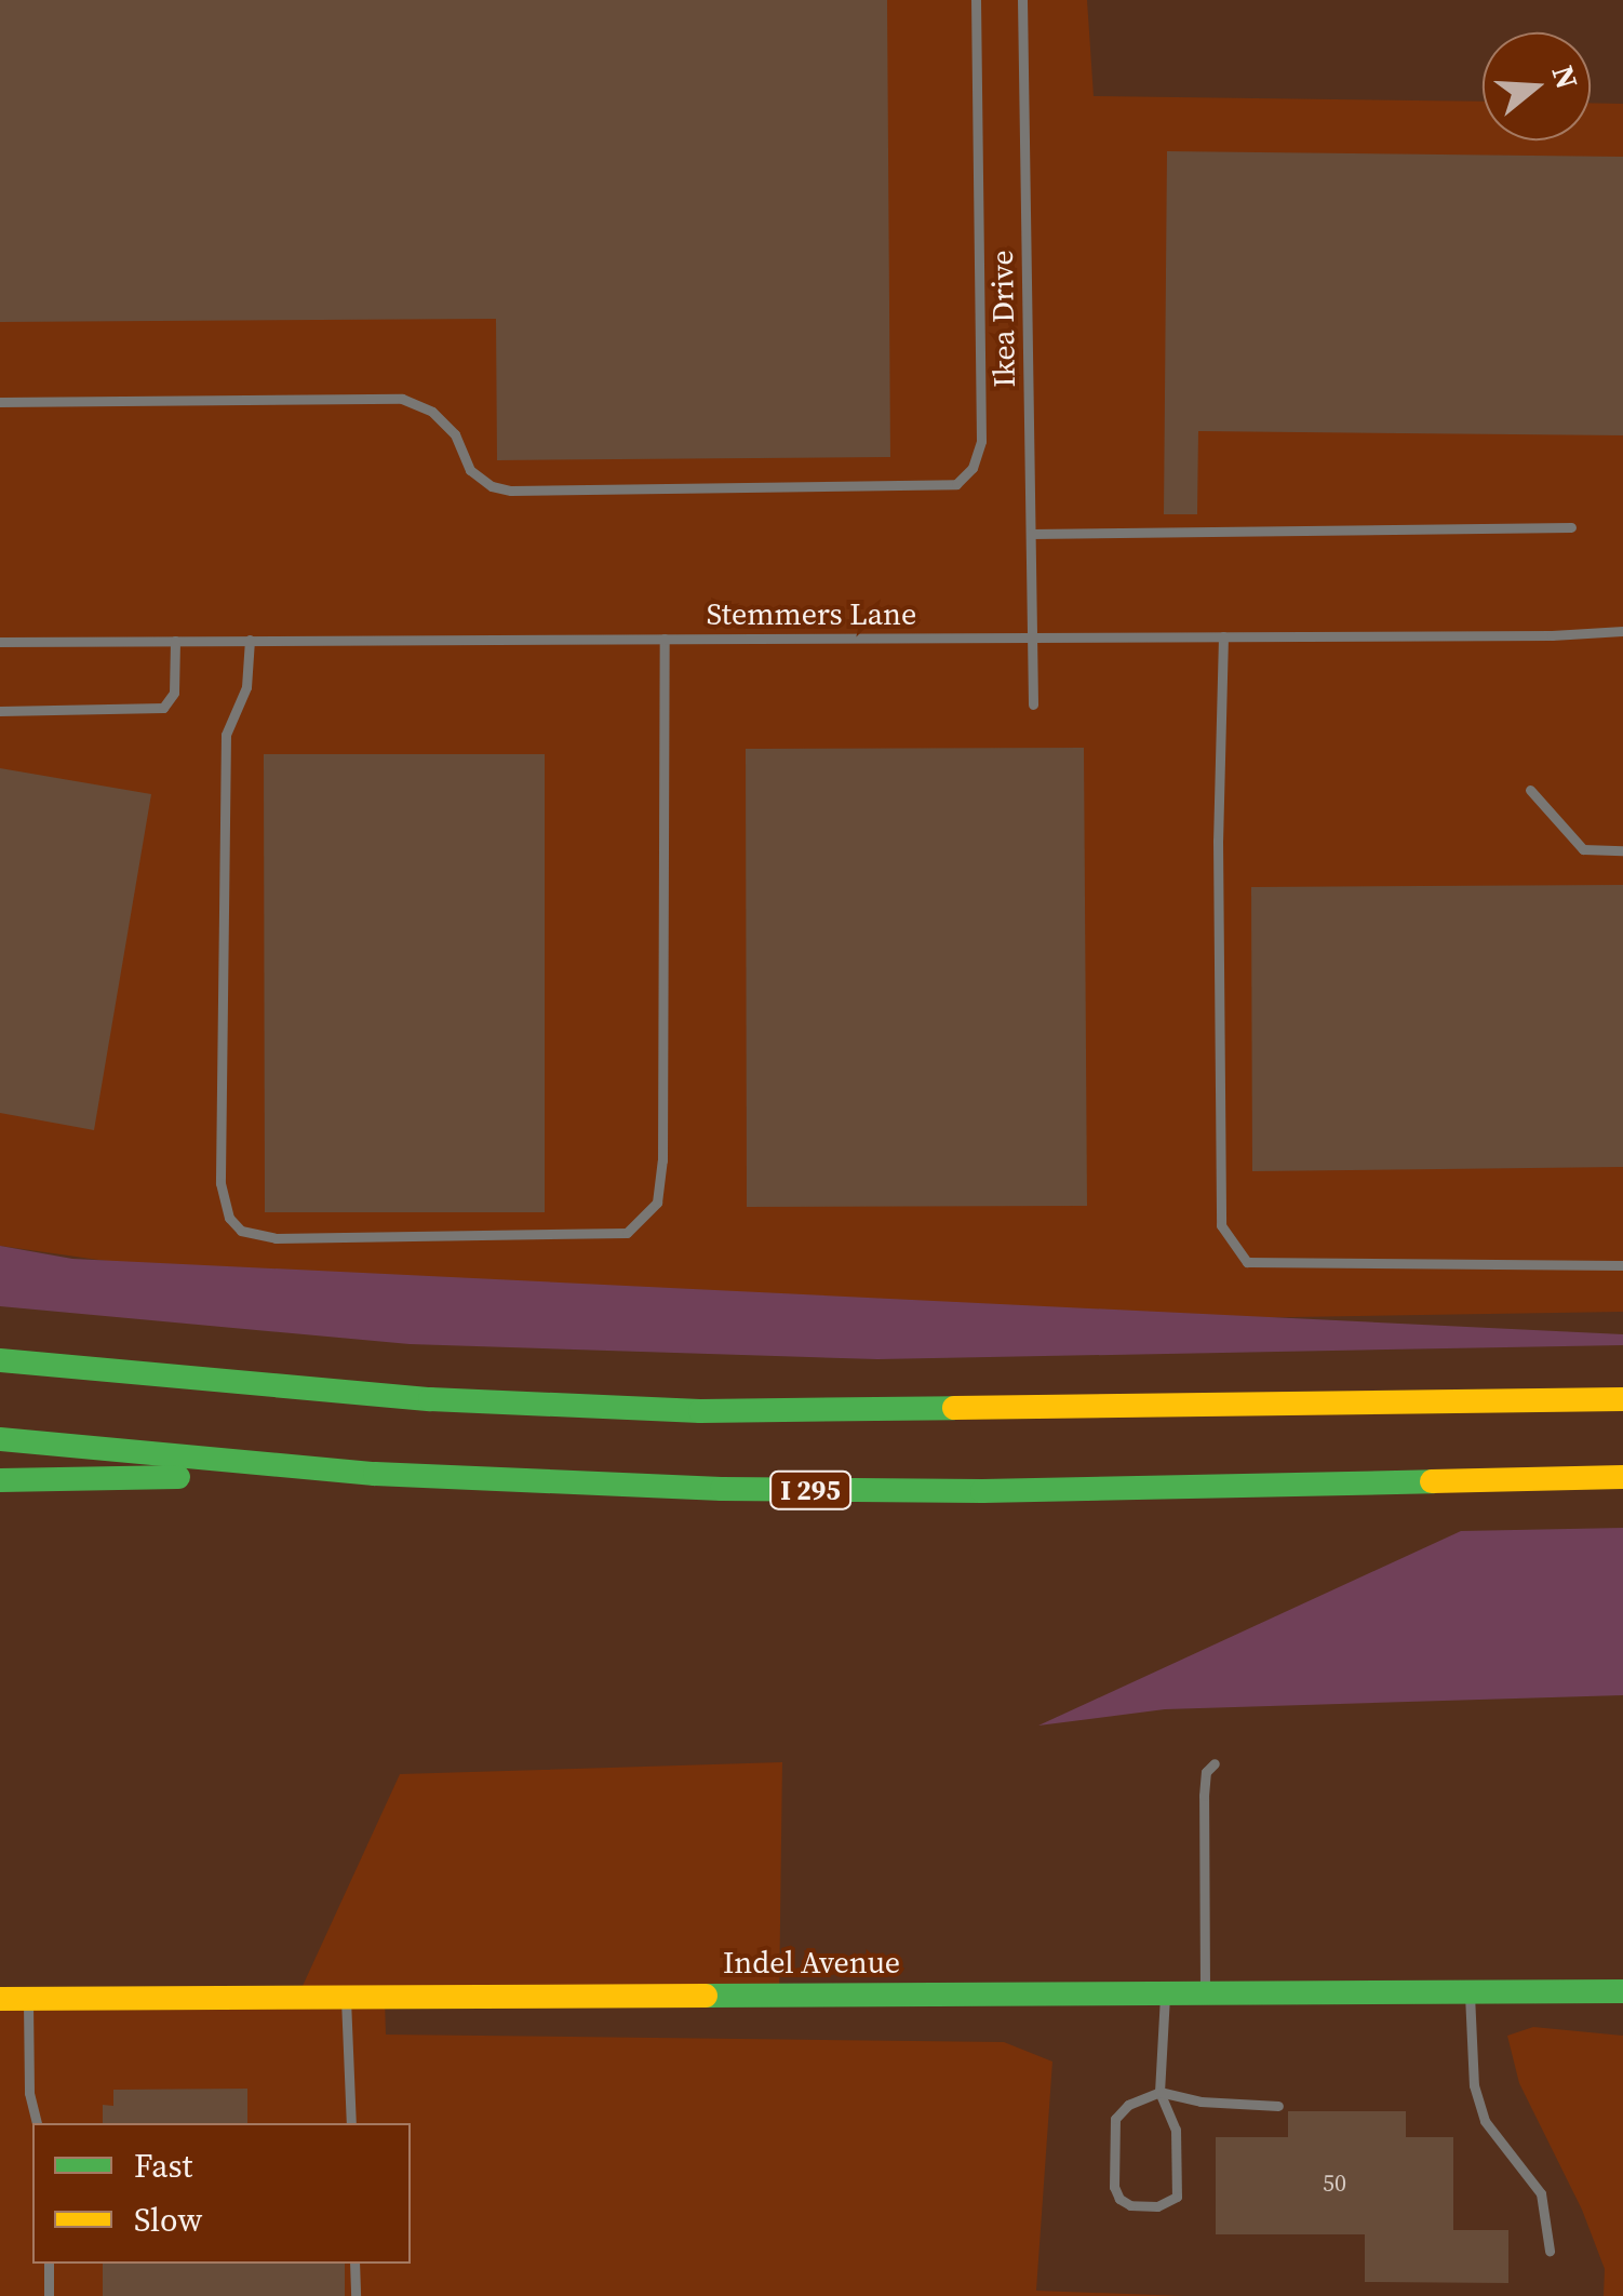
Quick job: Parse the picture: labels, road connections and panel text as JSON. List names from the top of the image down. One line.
{"streets":{"main road":["I 295","Indel Avenue"],"lane":["Ikea Drive","Stemmers Lane"]},"crossings":[["Ikea Drive","Stemmers Lane"]],"house_numbers":["50"],"legend":["Fast","Slow"],"north":"right"}
